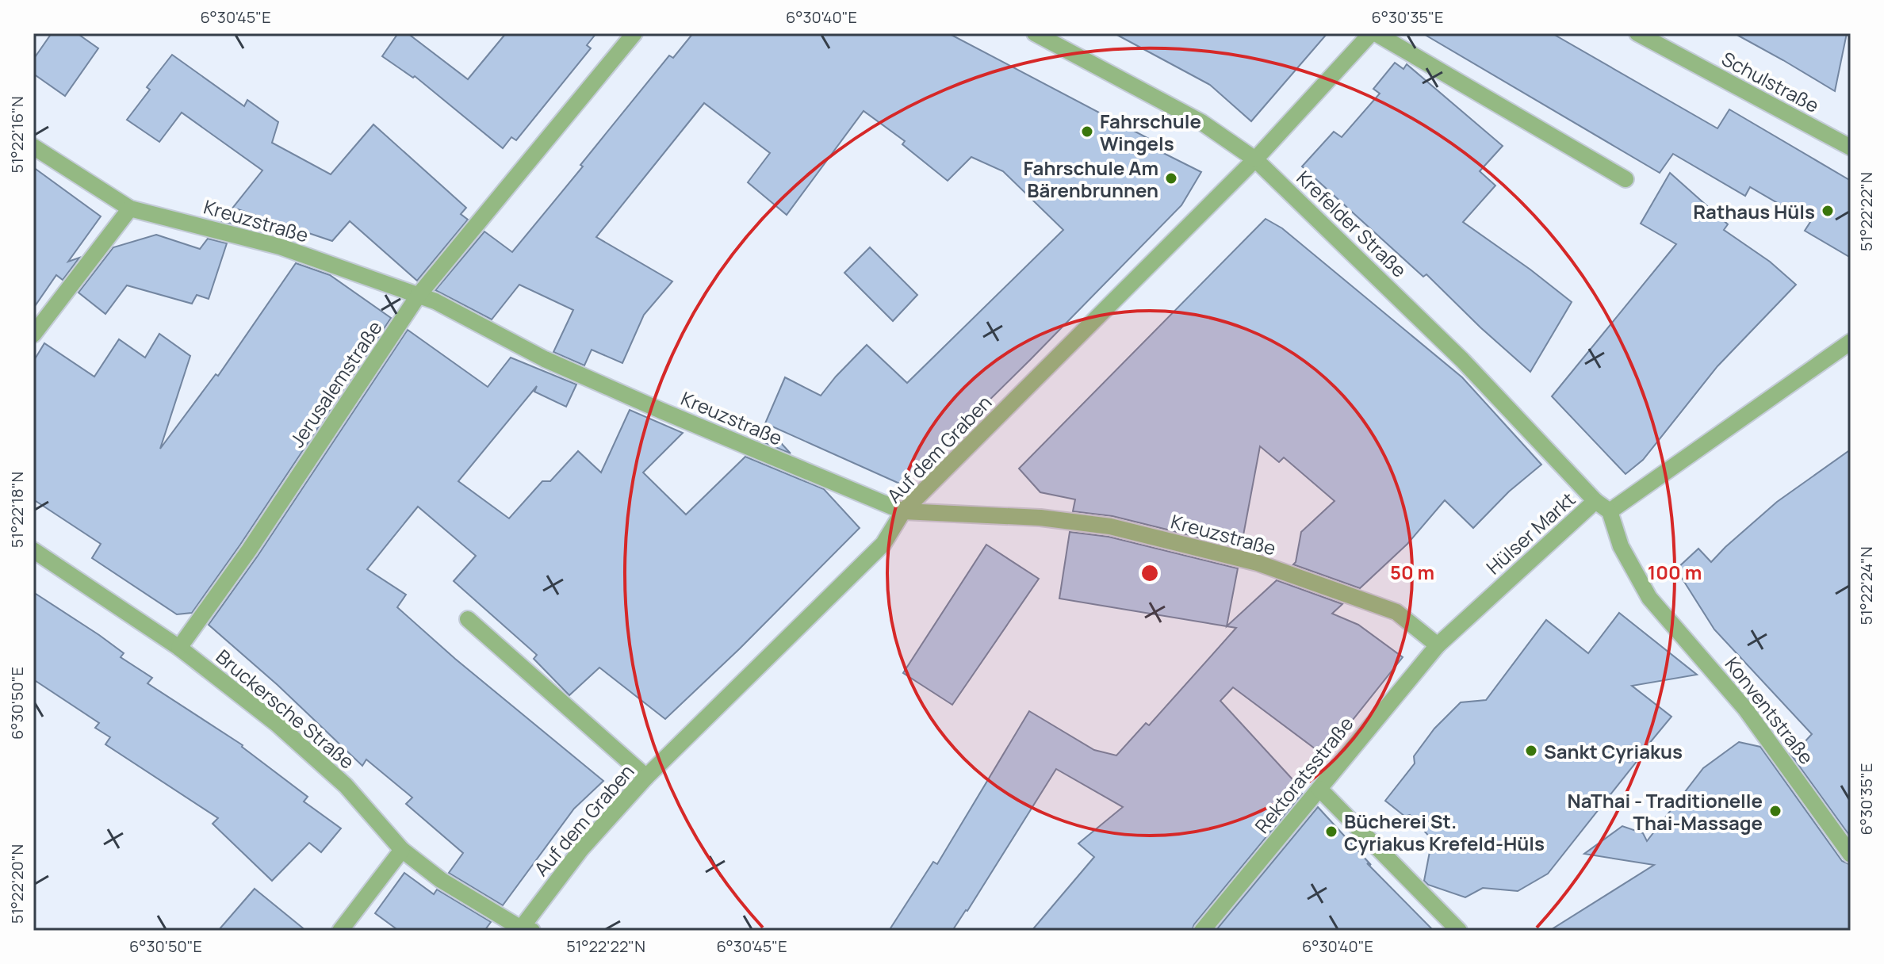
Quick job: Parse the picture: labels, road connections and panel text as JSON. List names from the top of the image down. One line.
{"streets":{"street":["Schulstraße","Kreuzstraße","Krefelder Straße","Jerusalemstraße","Auf dem Graben","Hülser Markt","Bruckersche Straße","Konventstraße","Rektoratsstraße"]},"crossings":[["Kreuzstraße","Jerusalemstraße"],["Kreuzstraße","Auf dem Graben"],["Kreuzstraße","Hülser Markt"],["Kreuzstraße","Rektoratsstraße"],["Krefelder Straße","Auf dem Graben"],["Krefelder Straße","Hülser Markt"],["Jerusalemstraße","Bruckersche Straße"],["Auf dem Graben","Bruckersche Straße"],["Hülser Markt","Konventstraße"],["Hülser Markt","Rektoratsstraße"]],"places":["Fahrschule Wingels","Fahrschule Am Bärenbrunnen","Rathaus Hüls","Sankt Cyriakus","NaThai - Traditionelle Thai-Massage","Bücherei St. Cyriakus Krefeld-Hüls"],"coordinates":["6°30'45\"E","6°30'40\"E","6°30'35\"E","51°22'16\"N","51°22'22\"N","51°22'18\"N","51°22'24\"N","6°30'50\"E","51°22'20\"N"],"rings":["50 m","100 m"]}
